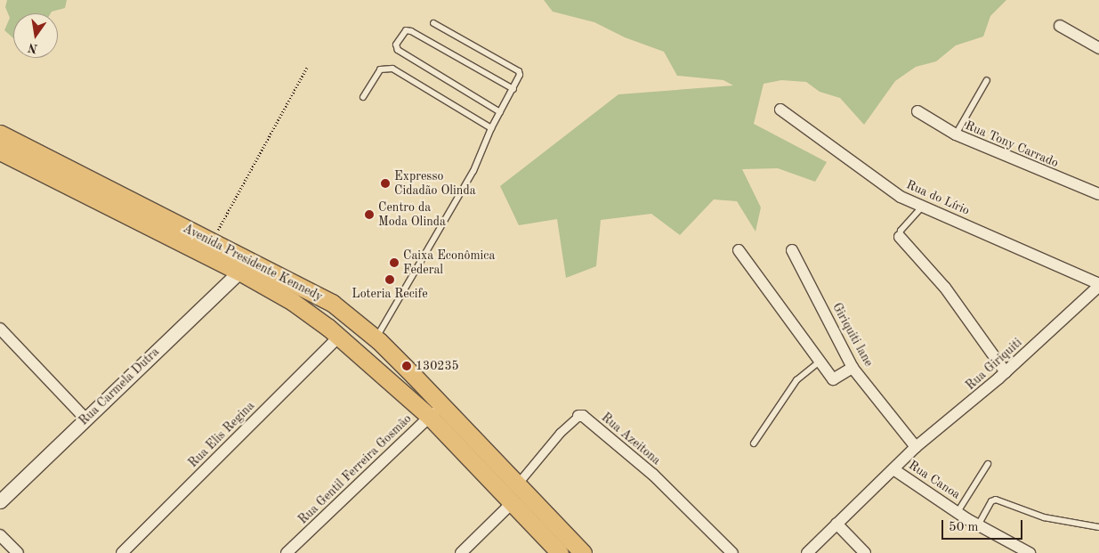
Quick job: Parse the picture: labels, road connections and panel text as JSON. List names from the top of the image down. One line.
{"streets":{"main road":["Avenida Presidente Kennedy"],"street":["Rua Tony Carrado","Rua do Lírio","Giriquiti lane","Rua Giriquiti","Rua Carmela Dutra","Rua Elis Regina","Rua Azeitona","Rua Gentil Ferreira Gosmão","Rua Canoa"]},"crossings":[["Rua do Lírio","Rua Giriquiti"],["Avenida Presidente Kennedy","Rua Carmela Dutra"],["Avenida Presidente Kennedy","Rua Elis Regina"],["Avenida Presidente Kennedy","Rua Azeitona"],["Avenida Presidente Kennedy","Rua Gentil Ferreira Gosmão"],["Giriquiti lane","Rua Giriquiti"],["Rua Giriquiti","Rua Canoa"]],"places":["Expresso Cidadão Olinda","Centro da Moda Olinda","Caixa Econômica Federal","Loteria Recife","130235"],"scale_bar":"50 m","north":"bottom"}
